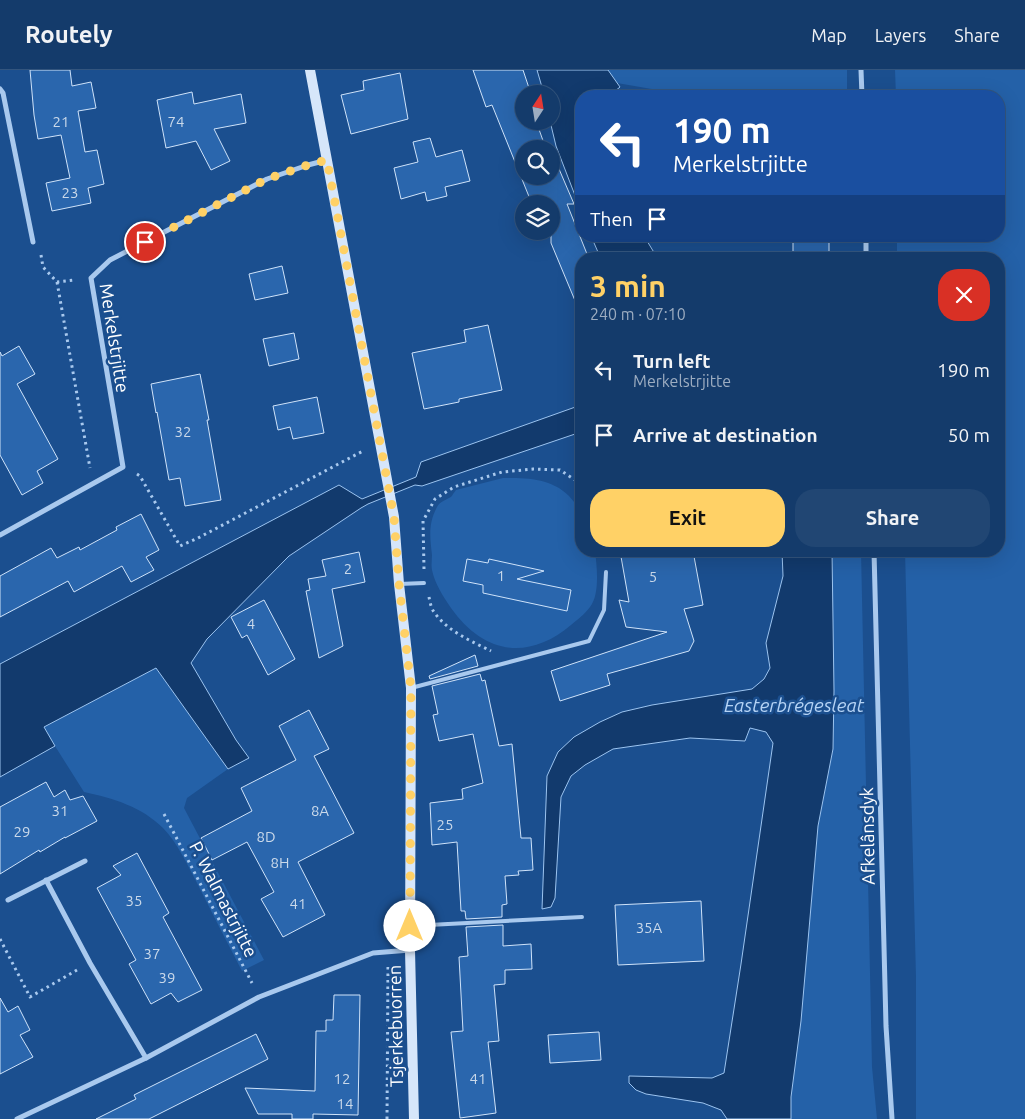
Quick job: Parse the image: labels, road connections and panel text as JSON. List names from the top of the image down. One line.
{"streets":{"street":["Merkelstrjitte","Afkelânsdyk","Tsjerkebuorren"],"path":["P. Walmastrjitte"]},"crossings":[["Merkelstrjitte","Tsjerkebuorren"]],"water":["Easterbrégesleat"],"house_numbers":["21","74","23","32","2","1","5","4","31","8A","25","29","8D","8H","35","41","35A","37","39","12","41","14"],"north":"top","page":{"header":"Routely","nav":["Map","Layers","Share"],"turn":["190 m","Merkelstrjitte"],"then":"Then","heading":["3 min","240 m · 07:10"],"list":[{"name":"Turn left","note":"Merkelstrjitte","value":"190 m"},{"name":"Arrive at destination","value":"50 m"}],"buttons":["Exit","Share"]}}
